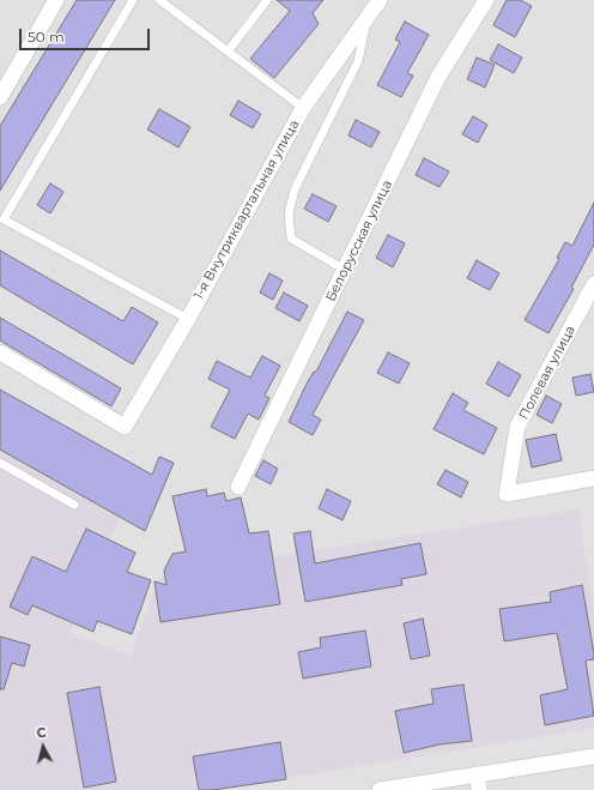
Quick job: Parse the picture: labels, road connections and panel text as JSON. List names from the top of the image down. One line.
{"streets":{"street":["1-я Внутриквартальная улица","Белорусская улица","Полевая улица"]},"scale_bar":"50 m","north":"top"}
